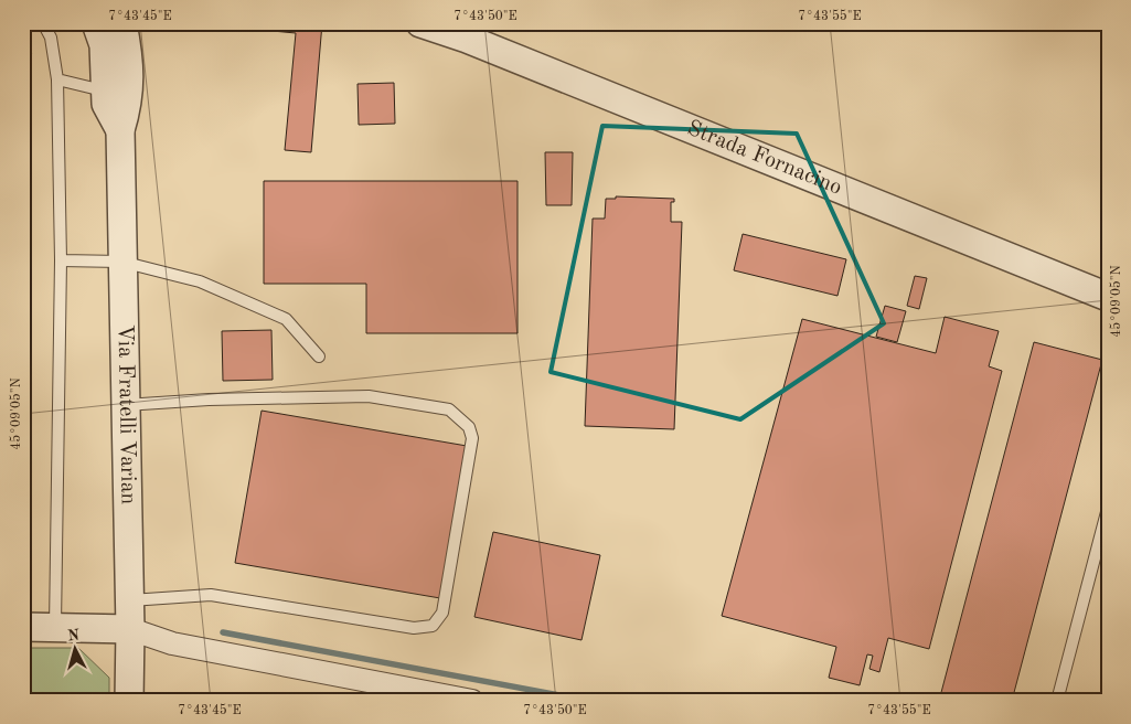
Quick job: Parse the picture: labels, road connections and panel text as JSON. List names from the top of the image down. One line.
{"streets":{"street":["Strada Fornacino","Via Fratelli Varian"]},"north":"top","coordinates":["7°43'45\"E","7°43'50\"E","7°43'55\"E","45°09'05\"N"]}
